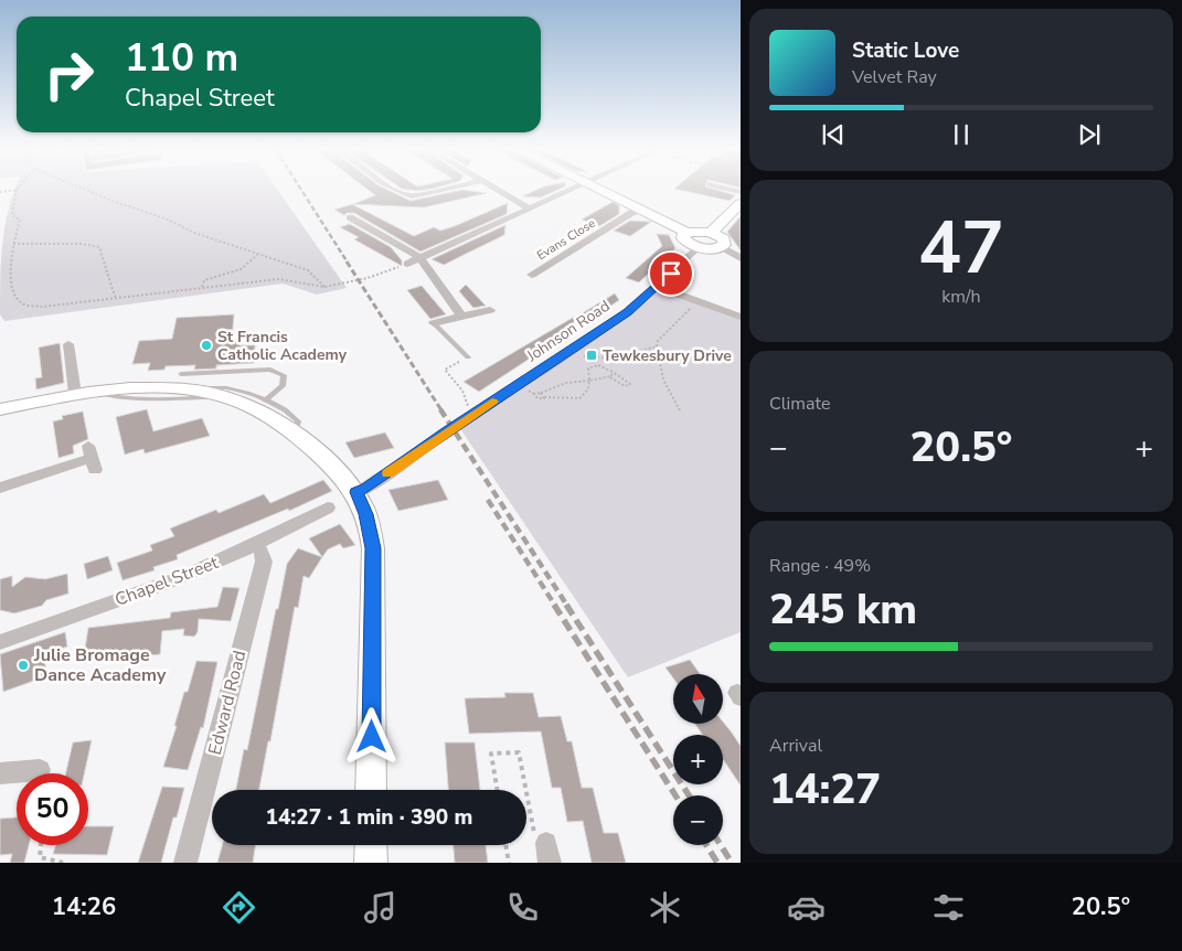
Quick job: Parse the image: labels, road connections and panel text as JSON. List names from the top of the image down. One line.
{"streets":{"street":["Evans Close","Johnson Road","Chapel Street","Edward Road"]},"crossings":[["Chapel Street","Edward Road"]],"places":{"other":["St Francis Catholic Academy","Julie Bromage Dance Academy"],"transit":["Tewkesbury Drive"]},"north":"top","page":{"turn":["110 m","Chapel Street"],"song":["Static Love","Velvet Ray"],"tile":[["47","km/h"],"Climate",["Range · 49%","245 km"],["Arrival","14:27"]],"heat":["−","20.5°","+"],"map_buttons":["+","−"],"limit":"50","trip":"14:27 · 1 min · 390 m","tabs":["14:26","20.5°"]}}
